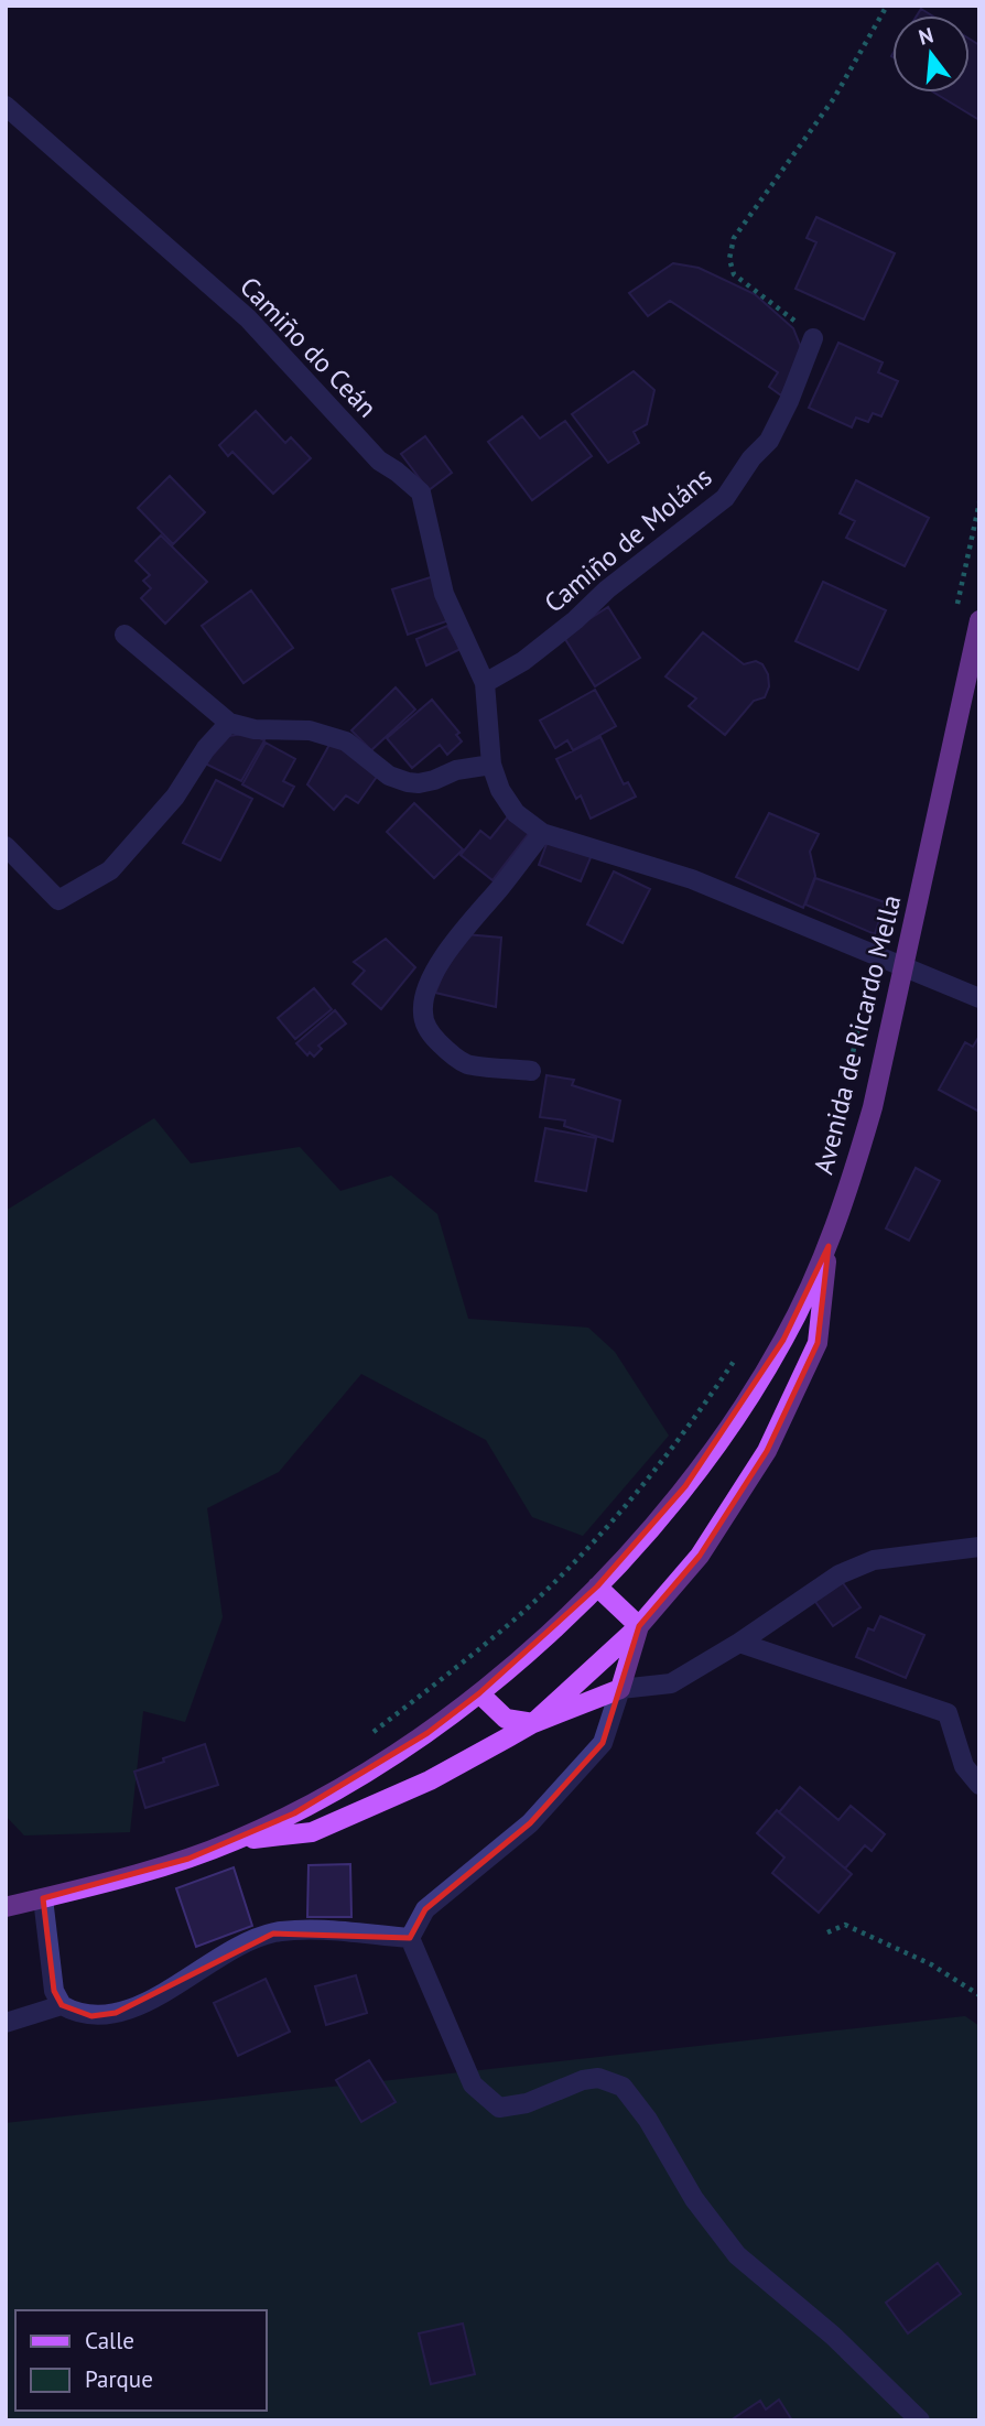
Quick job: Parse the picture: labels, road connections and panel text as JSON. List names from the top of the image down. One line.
{"streets":{"main road":["Avenida de Ricardo Mella"],"street":["Camiño do Ceán","Camiño de Moláns"]},"crossings":[["Camiño do Ceán","Camiño de Moláns"]],"legend":["Calle","Parque"],"north":"top"}
